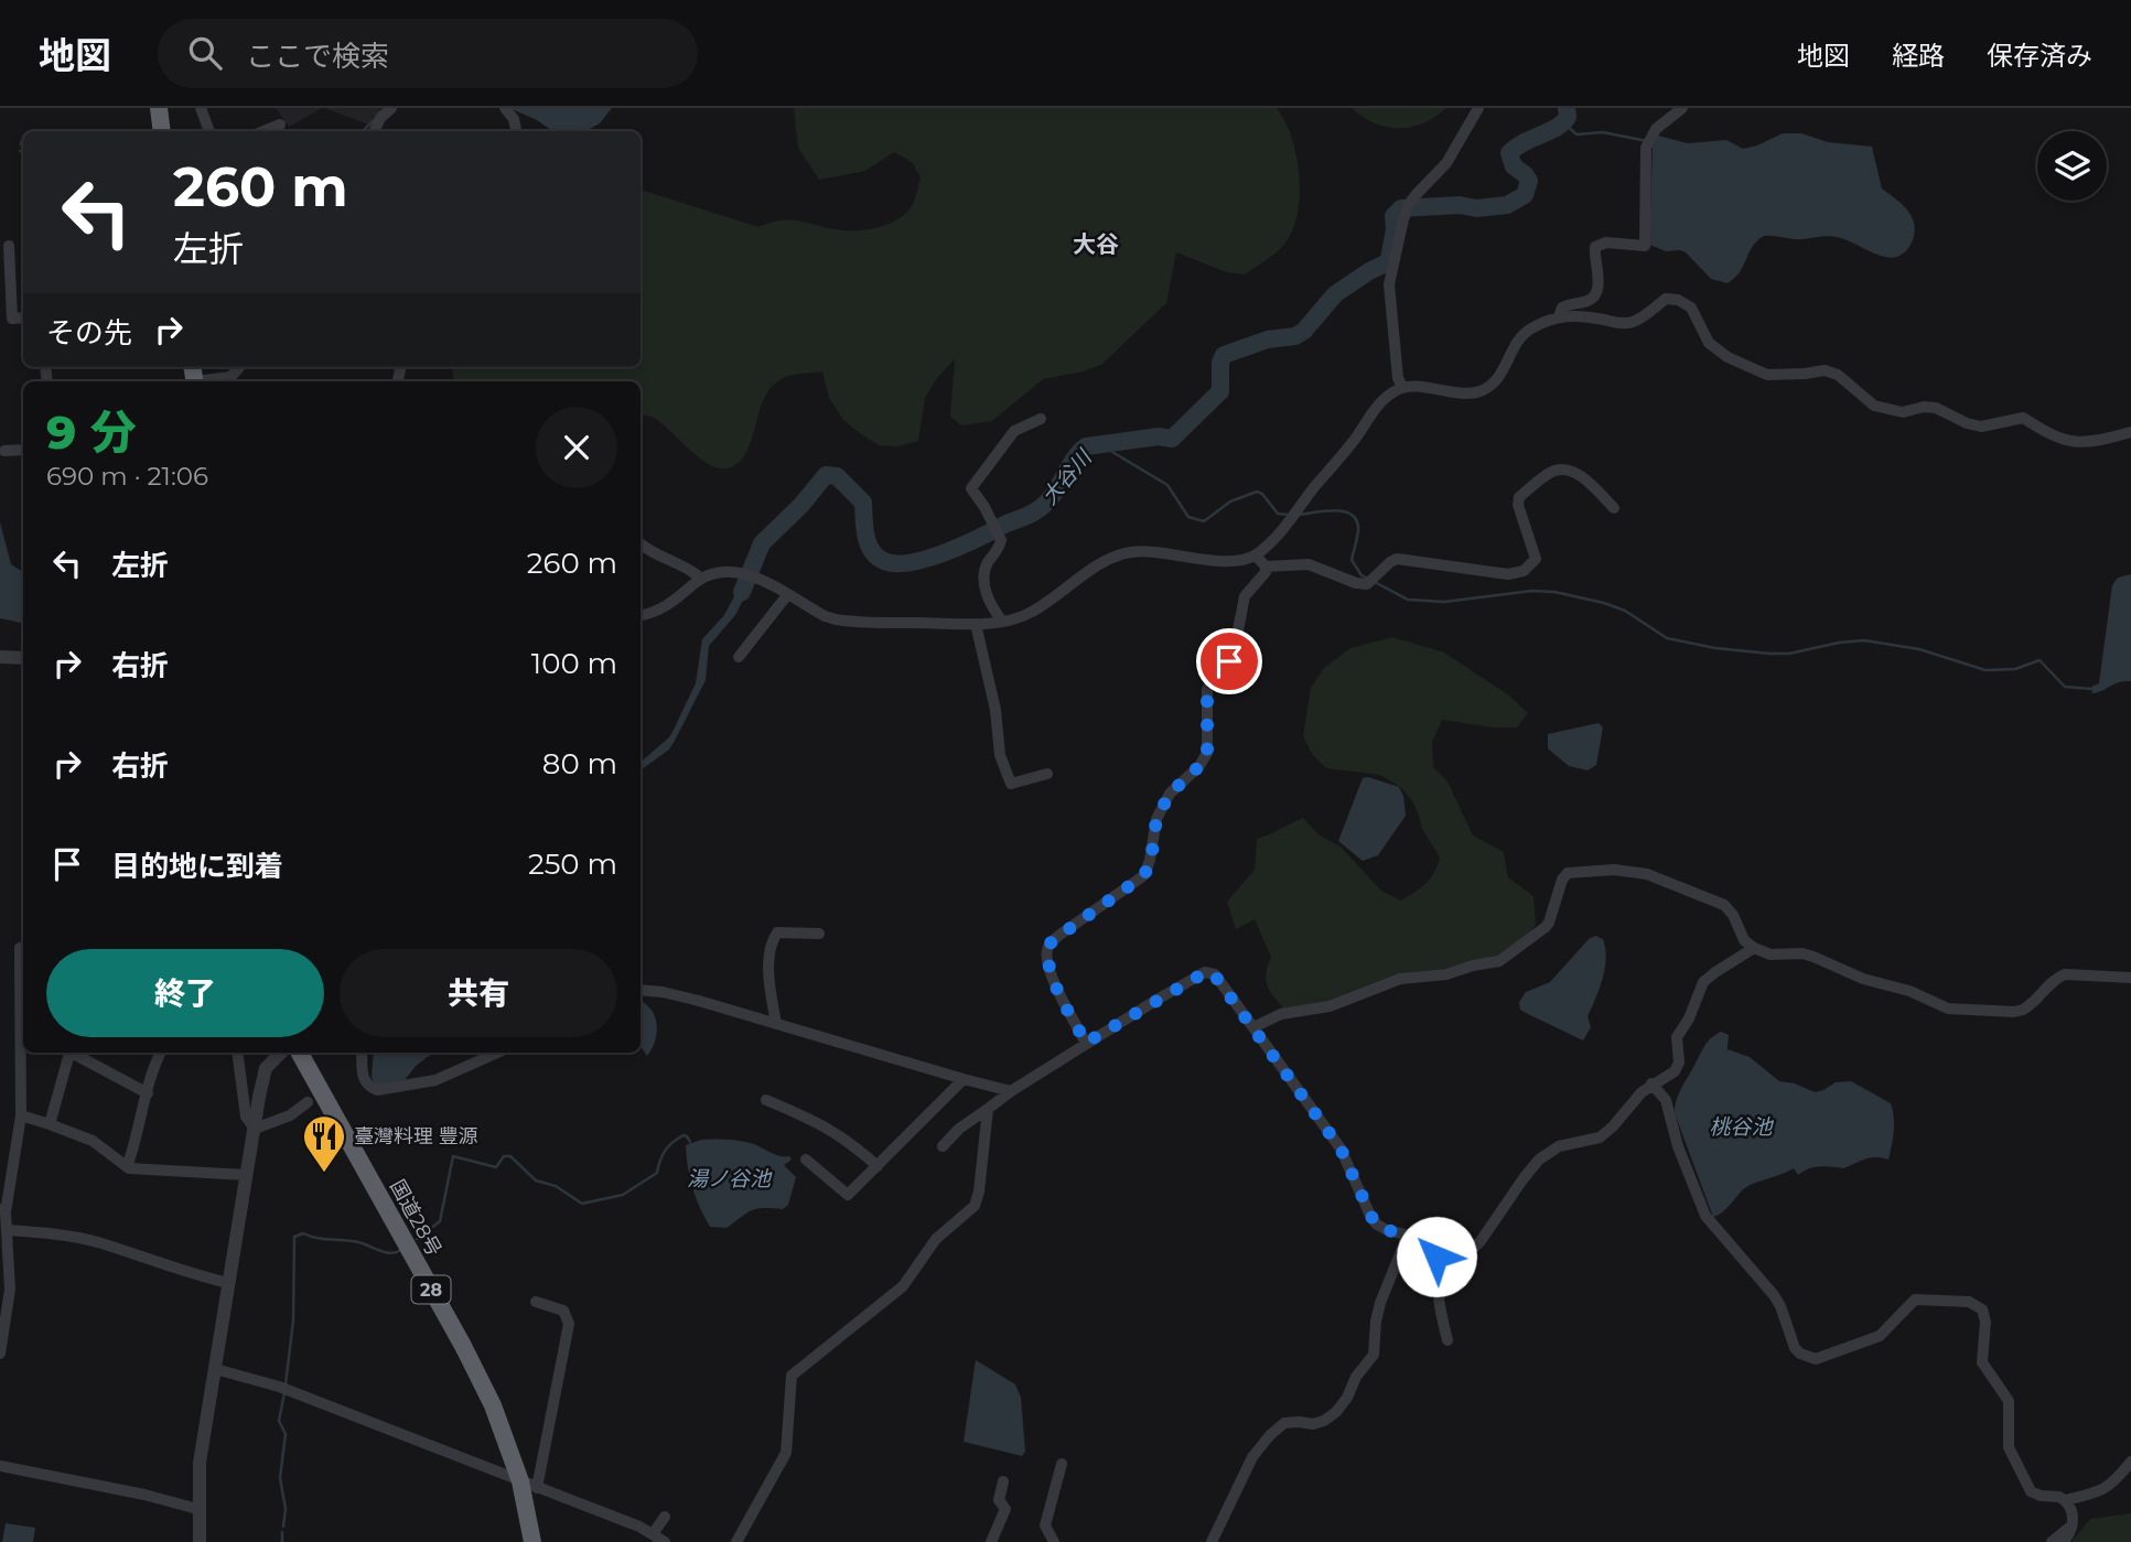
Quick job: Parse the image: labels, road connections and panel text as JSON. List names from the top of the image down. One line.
{"streets":{"highway":["国道28号","28"]},"districts":["大谷"],"water":["大谷川","桃谷池","湯ノ谷池"],"places":{"restaurant":["臺灣料理 豐源"]},"page":{"header":"地図","search":"ここで検索","nav":["地図","経路","保存済み"],"turn":["260 m","左折"],"then":"その先","heading":["9 分","690 m · 21:06"],"list":[{"name":"左折","value":"260 m"},{"name":"右折","value":"100 m"},{"name":"右折","value":"80 m"},{"name":"目的地に到着","value":"250 m"}],"buttons":["終了","共有"]}}
